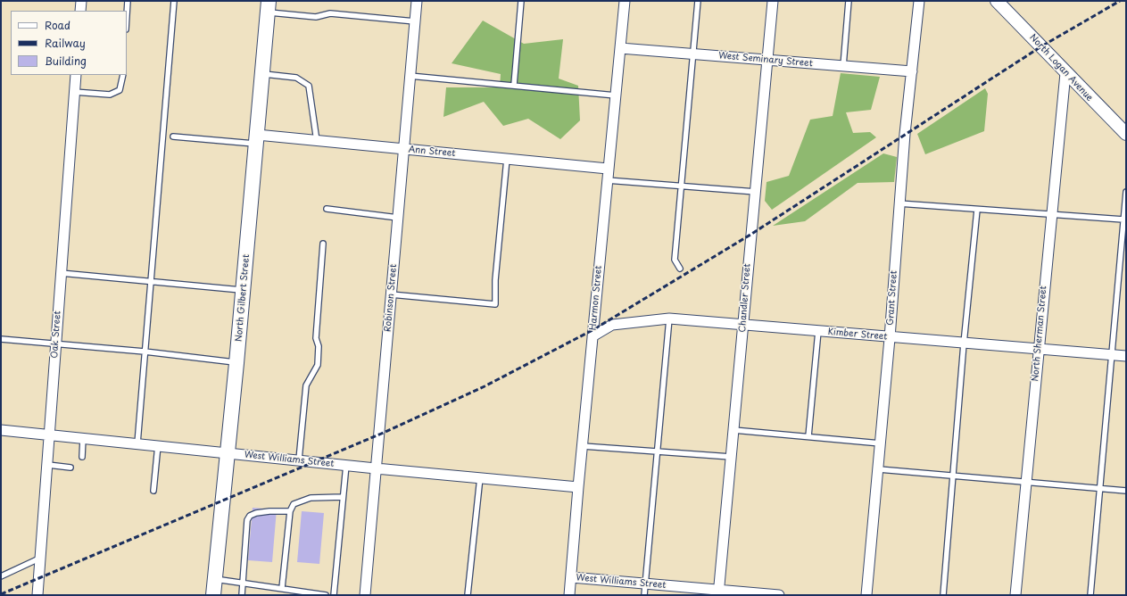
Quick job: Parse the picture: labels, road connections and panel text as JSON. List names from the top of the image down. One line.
{"streets":{"main road":["North Gilbert Street"],"street":["West Seminary Street","North Logan Avenue","Ann Street","Robinson Street","Harmon Street","Chandler Street","Grant Street","North Sherman Street","Oak Street","Kimber Street","West Williams Street"]},"crossings":[["West Seminary Street","Harmon Street"],["West Seminary Street","Chandler Street"],["West Seminary Street","Grant Street"],["North Logan Avenue","North Sherman Street"],["Ann Street","North Gilbert Street"],["Ann Street","Robinson Street"],["Ann Street","Harmon Street"],["North Gilbert Street","West Williams Street"],["Robinson Street","West Williams Street"],["Harmon Street","Kimber Street"],["Harmon Street","West Williams Street"],["Chandler Street","Kimber Street"],["Chandler Street","West Williams Street"],["Grant Street","Kimber Street"],["North Sherman Street","Kimber Street"],["Oak Street","West Williams Street"]],"legend":["Road","Railway","Building"]}
